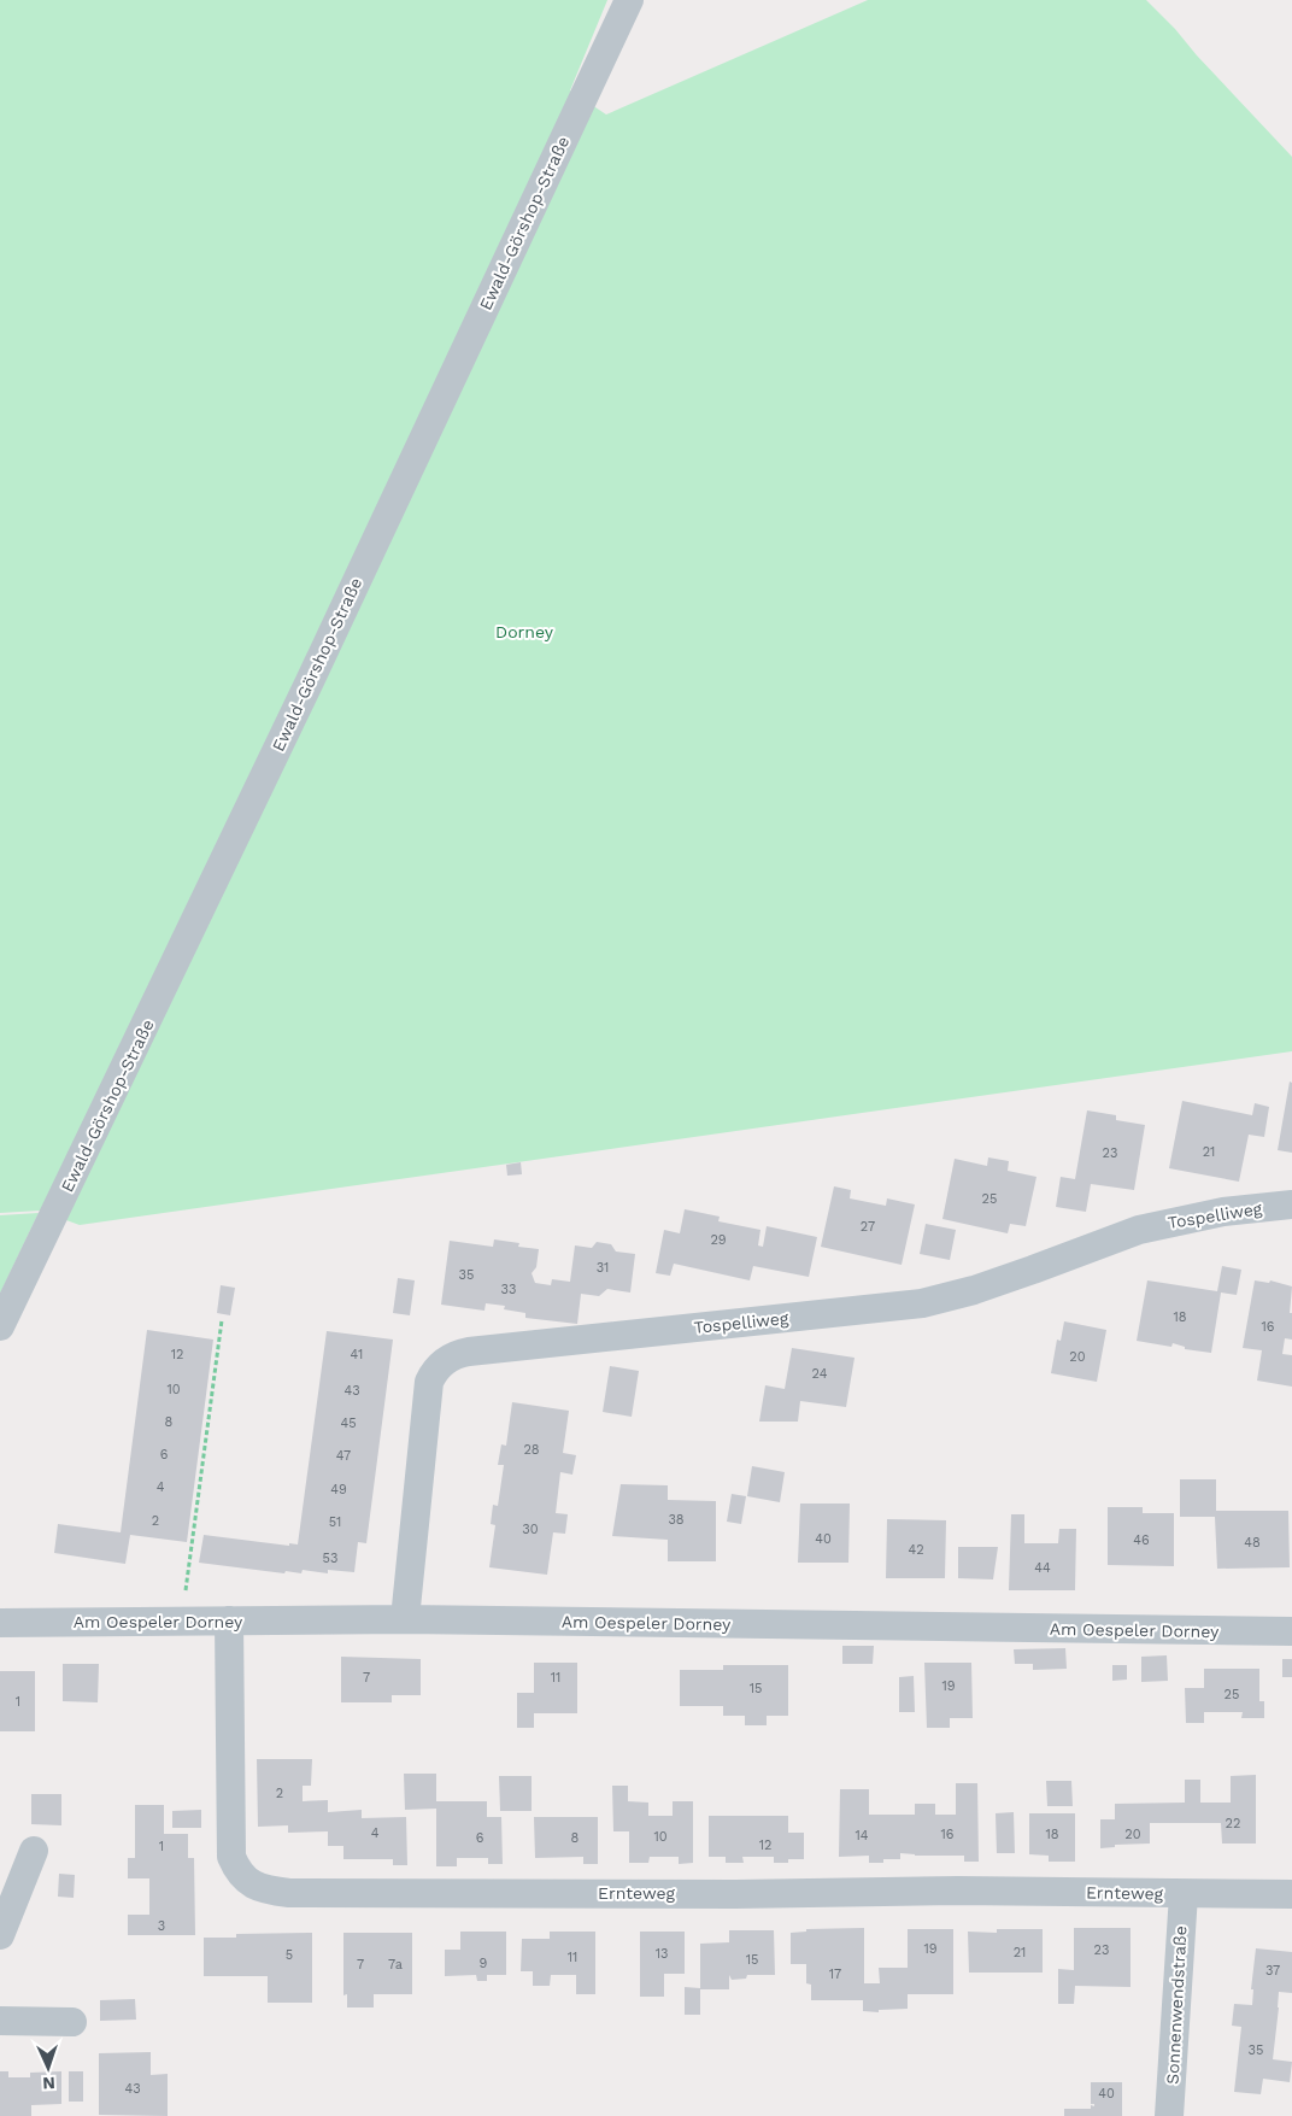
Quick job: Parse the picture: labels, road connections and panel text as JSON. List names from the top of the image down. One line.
{"streets":{"street":["Ewald-Görshop-Straße","Tospelliweg","Am Oespeler Dorney","Ernteweg","Sonnenwendstraße"]},"crossings":[["Tospelliweg","Am Oespeler Dorney"],["Am Oespeler Dorney","Ernteweg"],["Ernteweg","Sonnenwendstraße"]],"parks":["Dorney"],"house_numbers":["21","23","25","27","29","31","35","33","18","16","12","41","20","24","10","43","8","45","28","6","47","4","49","38","2","51","30","40","46","48","42","53","44","7","11","19","15","25","1","2","22","4","16","18","20","14","10","6","8","12","1","3","19","23","21","13","5","11","15","9","7","7a","37","17","35","43","40"],"north":"bottom"}
